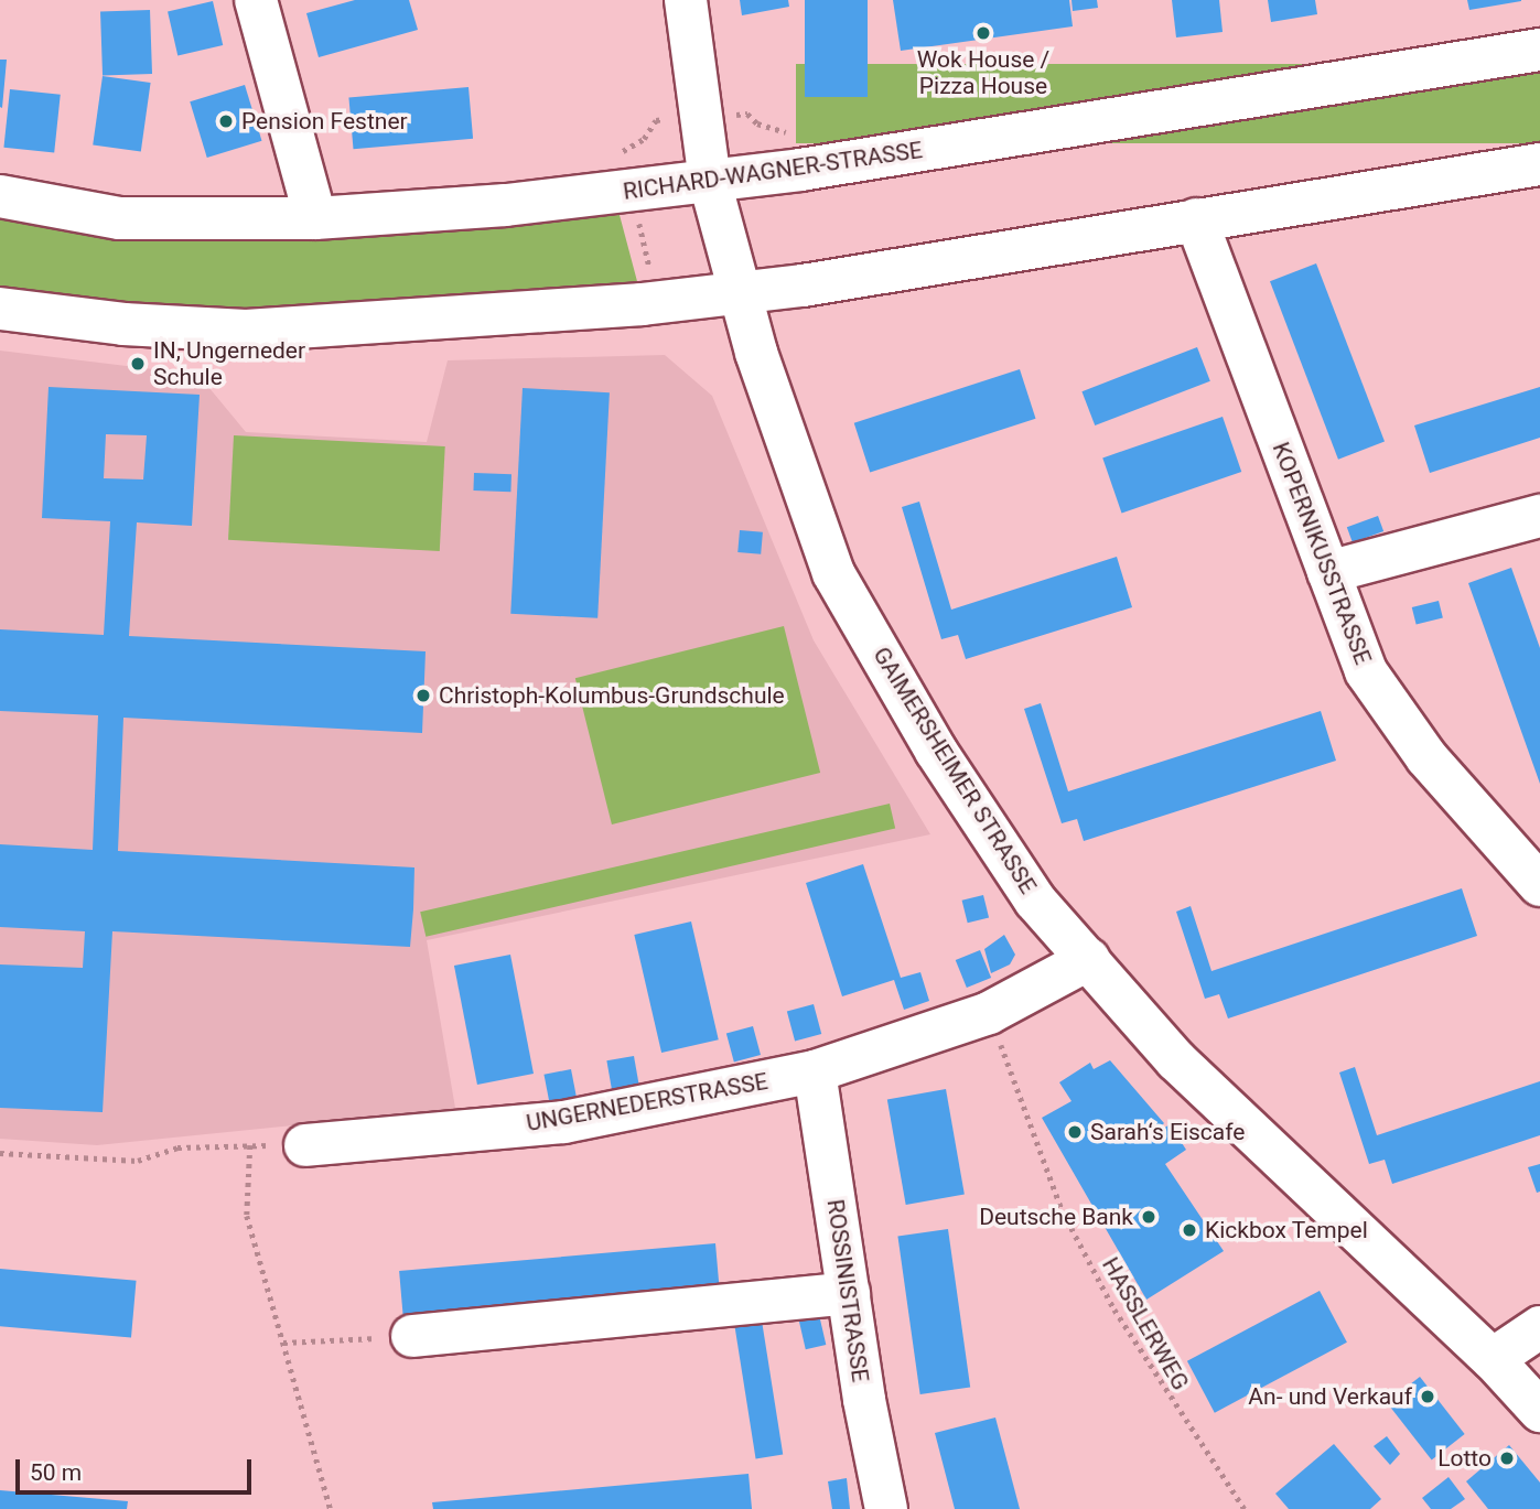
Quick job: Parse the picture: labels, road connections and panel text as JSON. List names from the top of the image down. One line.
{"streets":{"street":["RICHARD-WAGNER-STRASSE","KOPERNIKUSSTRASSE","GAIMERSHEIMER STRASSE","UNGERNEDERSTRASSE","ROSSINISTRASSE"],"path":["HASSLERWEG"]},"crossings":[["RICHARD-WAGNER-STRASSE","GAIMERSHEIMER STRASSE"],["GAIMERSHEIMER STRASSE","UNGERNEDERSTRASSE"],["UNGERNEDERSTRASSE","ROSSINISTRASSE"],["UNGERNEDERSTRASSE","HASSLERWEG"]],"places":["Wok House / Pizza House","Pension Festner","IN, Ungerneder Schule","Christoph-Kolumbus-Grundschule","Sarah‘s Eiscafe","Deutsche Bank","Kickbox Tempel","An- und Verkauf","Lotto"],"scale_bar":"50 m"}
